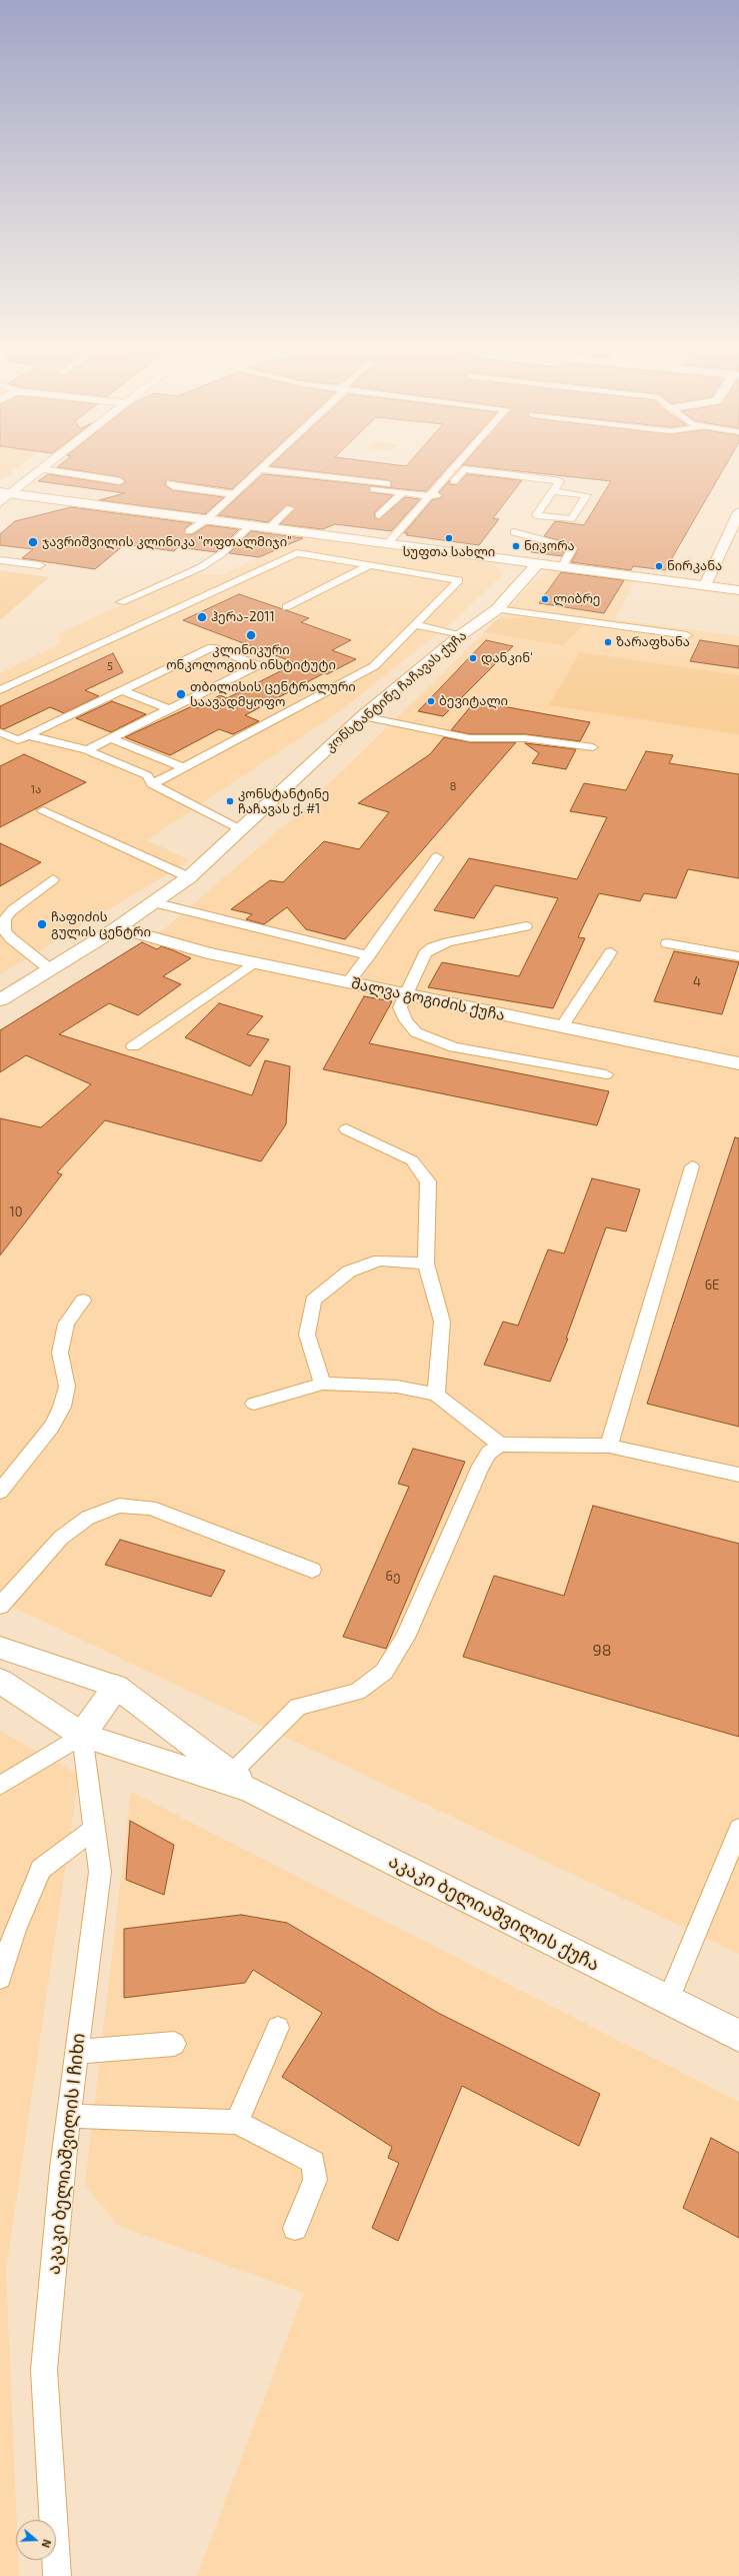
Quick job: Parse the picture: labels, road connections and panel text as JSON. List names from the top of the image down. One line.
{"streets":{"street":["კონსტანტინე ჩაჩავას ქუჩა","შალვა გოგიძის ქუჩა","აკაკი ბელიაშვილის ქუჩა"],"lane":["აკაკი ბელიაშვილის I ჩიხი"]},"crossings":[["კონსტანტინე ჩაჩავას ქუჩა","შალვა გოგიძის ქუჩა"],["აკაკი ბელიაშვილის ქუჩა","აკაკი ბელიაშვილის I ჩიხი"]],"places":["სუფთა სახლი","ჯავრიშვილის კლინიკა \"ოფთალმიჯი\"","ნიკორა","ნირკანა","ლიბრე","ჰერა-2011","კლინიკური ონკოლოგიის ინსტიტუტი","ზარაფხანა","დანკინ'","თბილისის ცენტრალური საავადმყოფო","ბევიტალი","კონსტანტინე ჩაჩავას ქ. #1","ჩაფიძის გულის ცენტრი"],"house_numbers":["5","8","1ა","4","10","6E","6ე","98"],"north":"right"}
